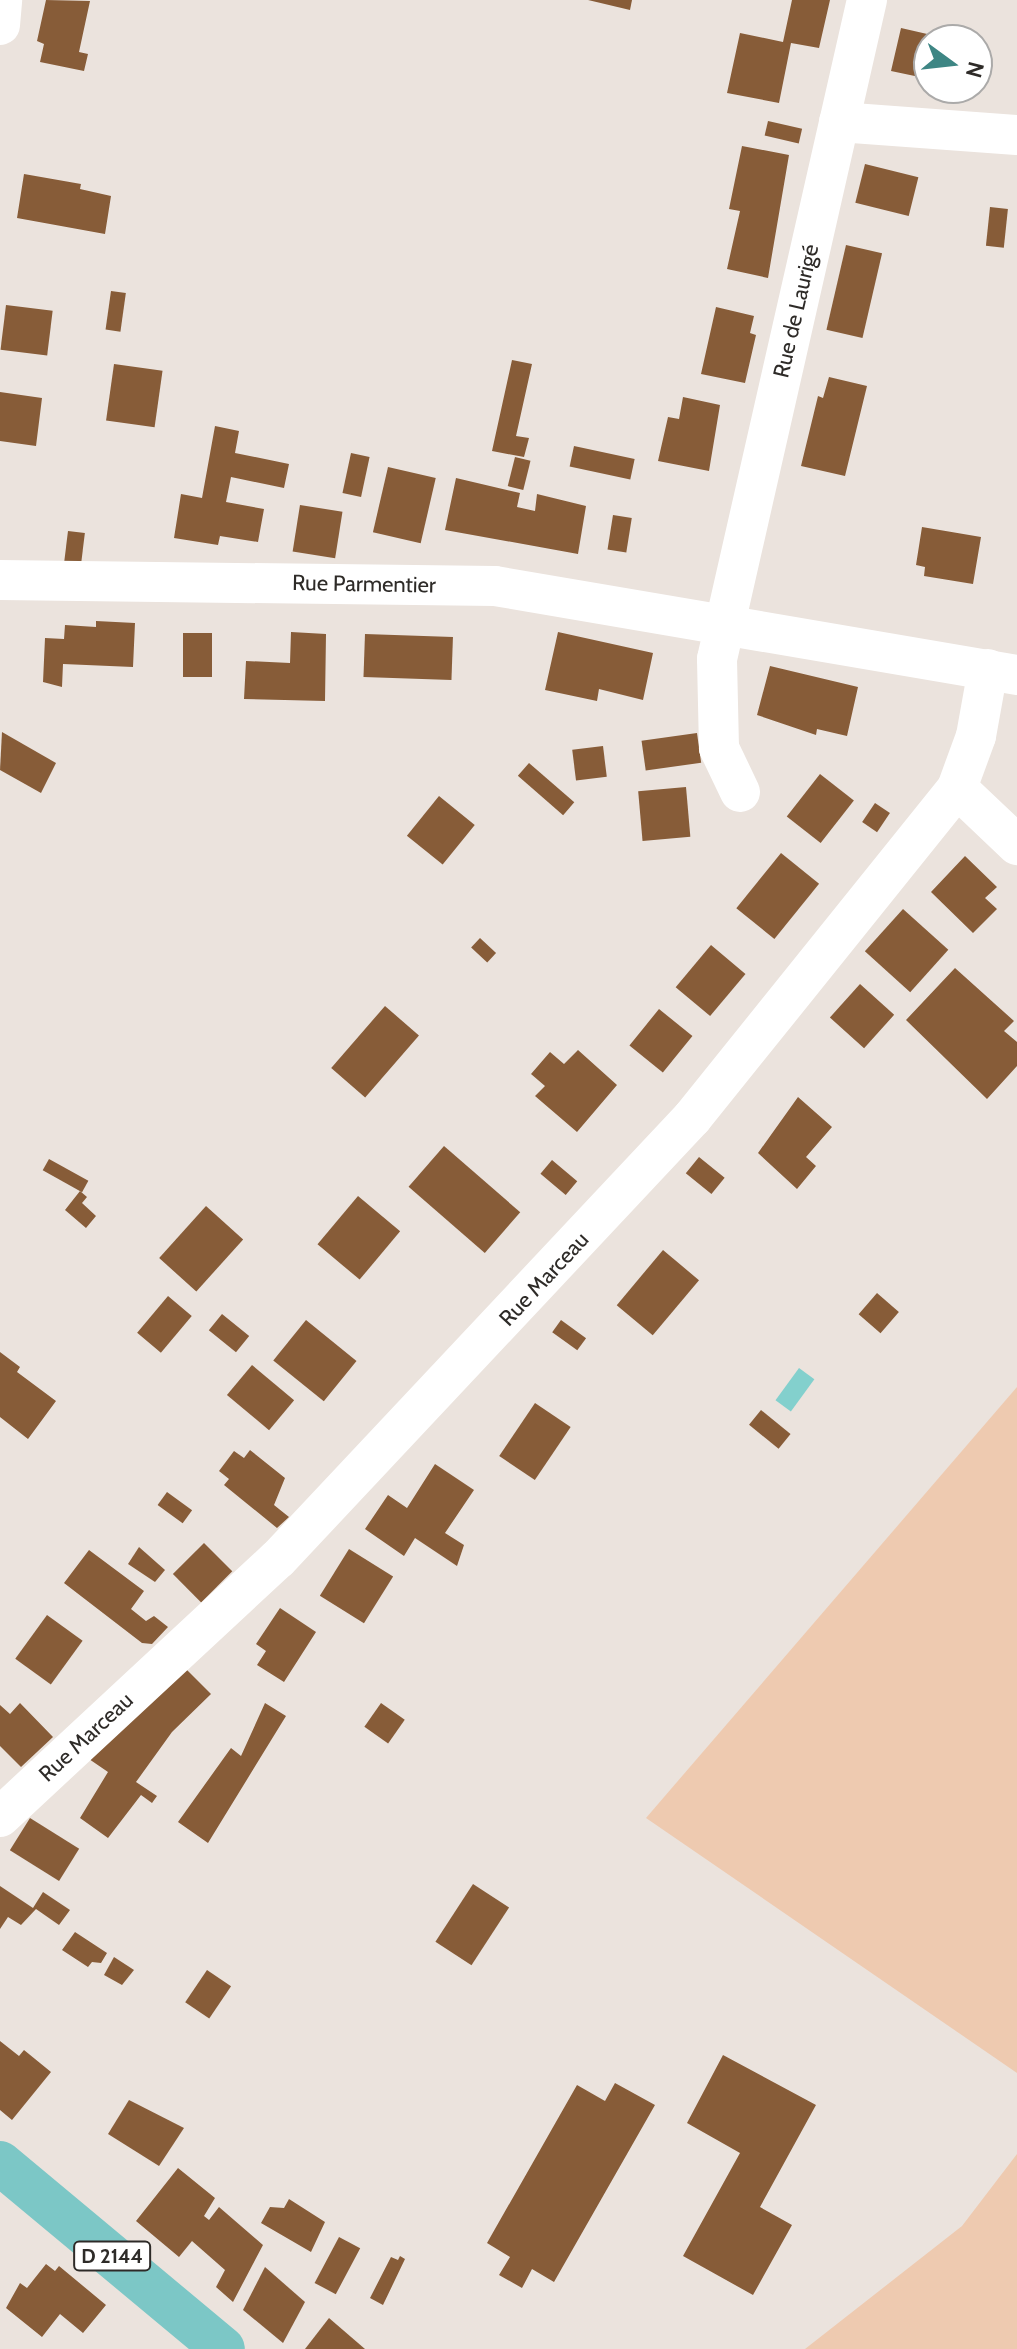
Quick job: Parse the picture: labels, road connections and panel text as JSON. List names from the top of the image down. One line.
{"streets":{"main road":["D 2144"],"street":["Rue de Laurigé","Rue Parmentier","Rue Marceau"]},"crossings":[["Rue de Laurigé","Rue Parmentier"],["Rue Parmentier","Rue Marceau"]],"north":"right"}
